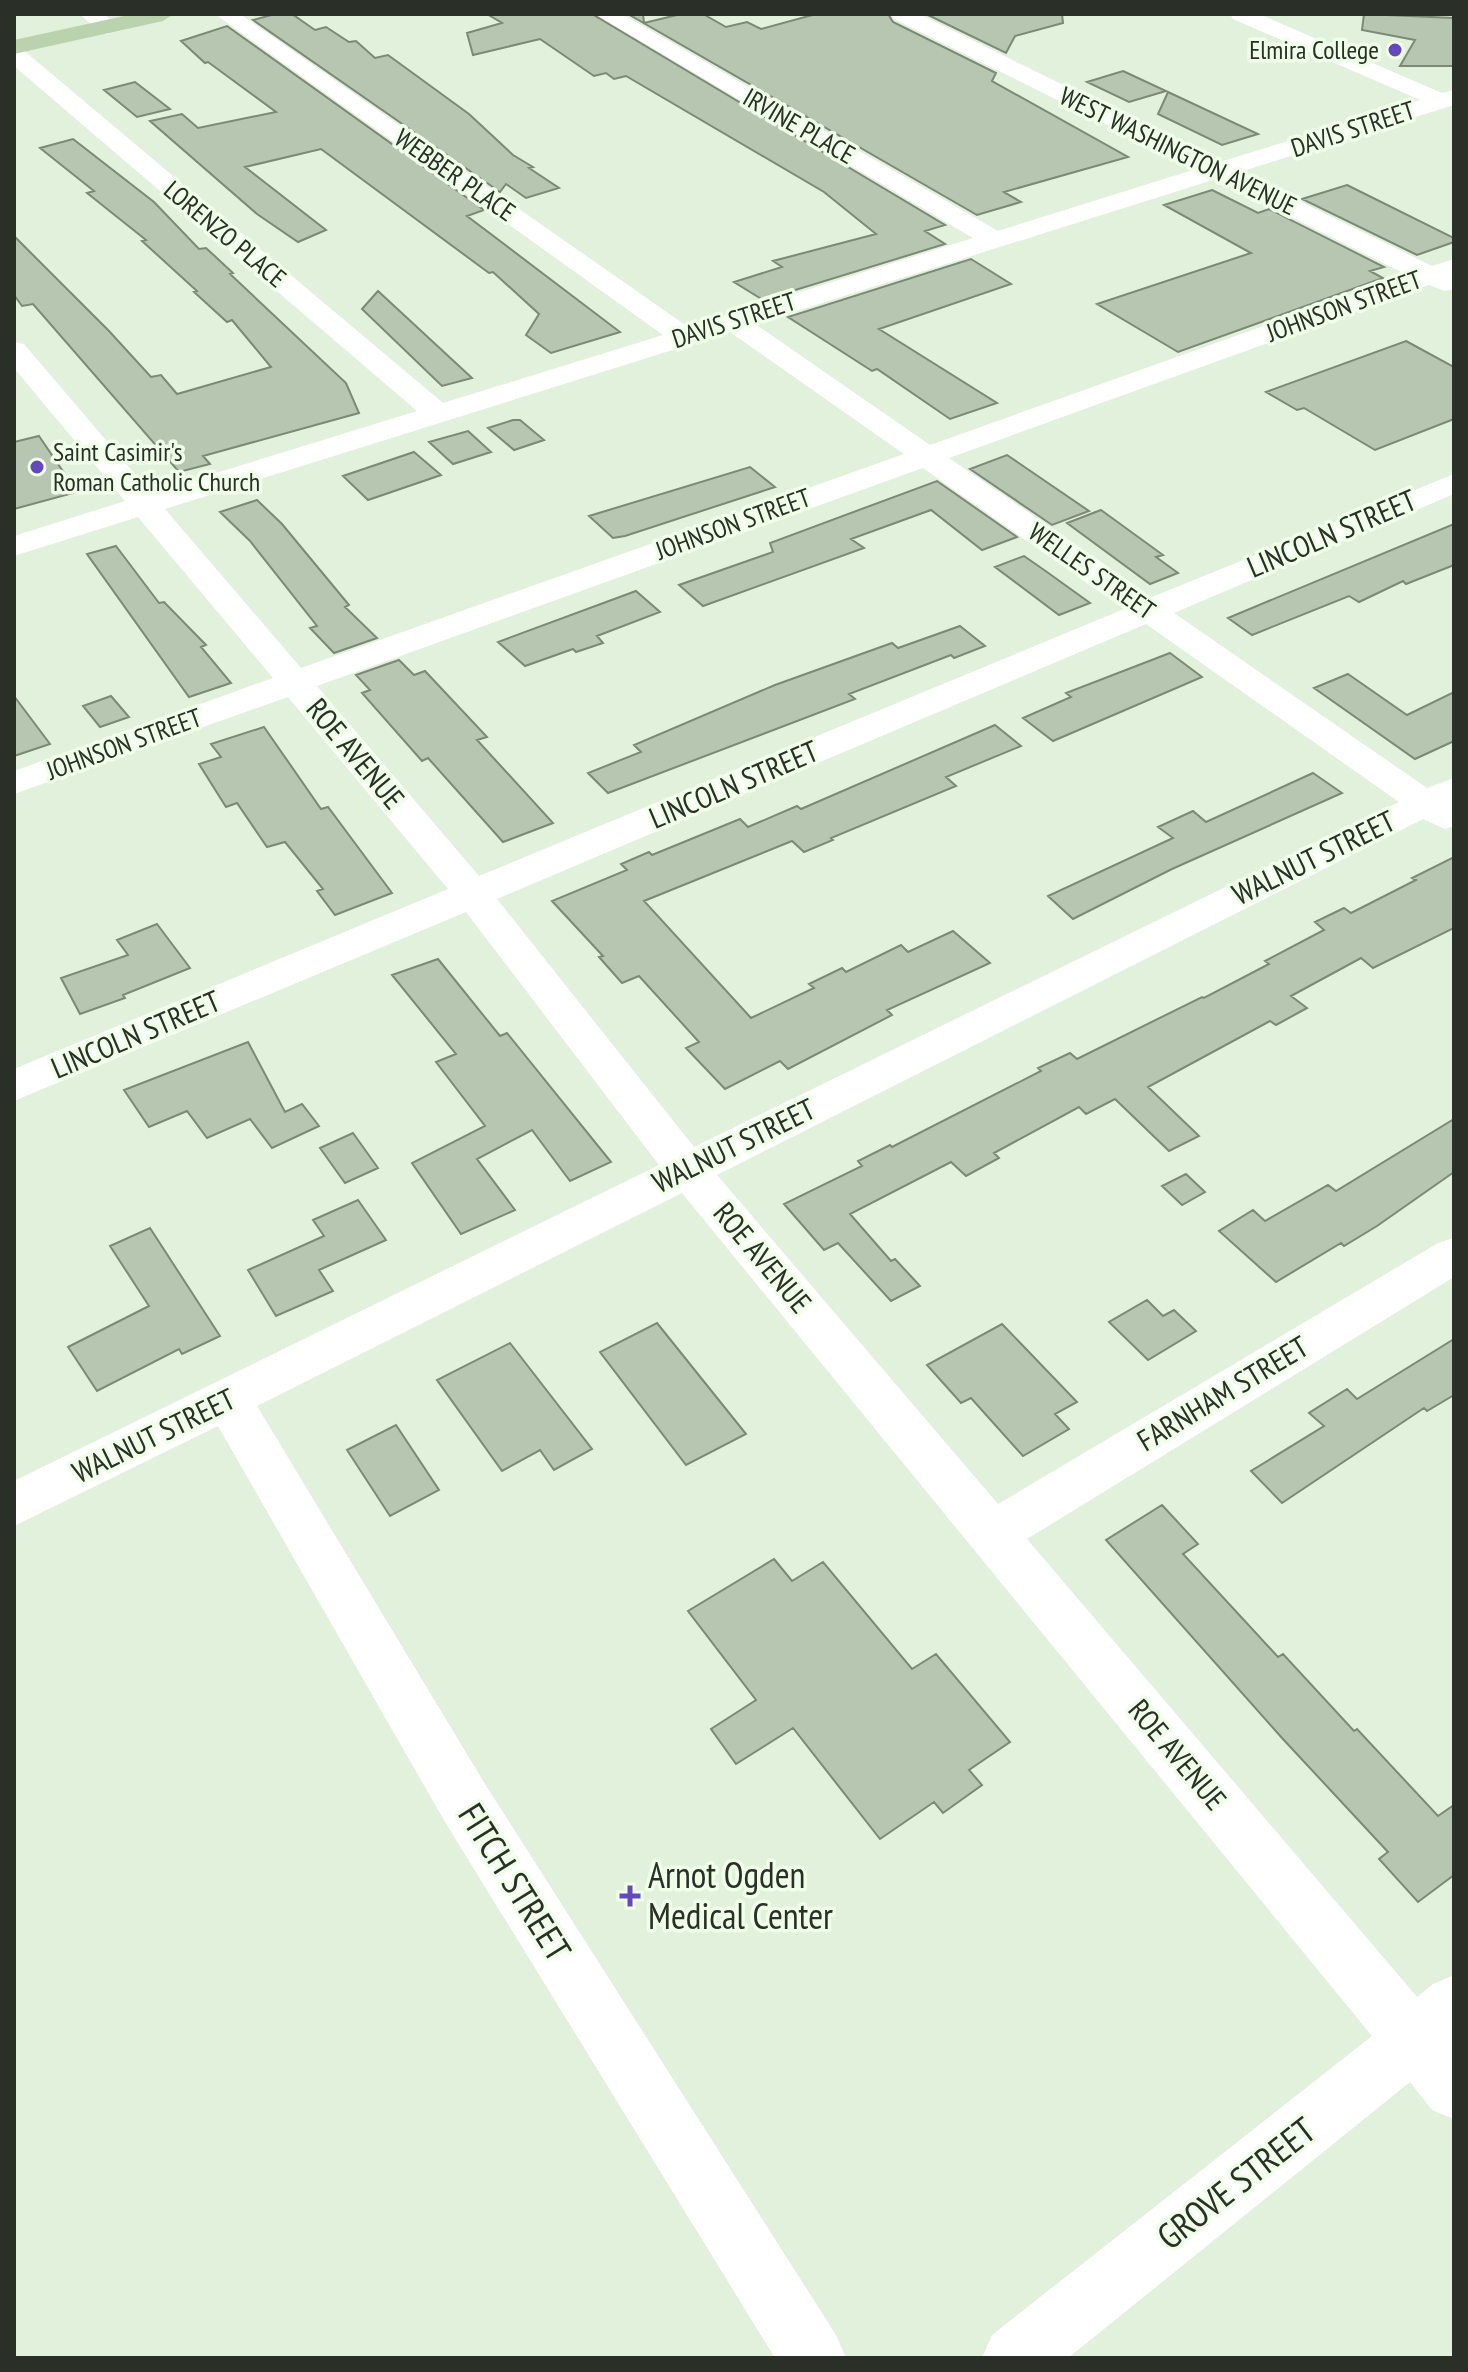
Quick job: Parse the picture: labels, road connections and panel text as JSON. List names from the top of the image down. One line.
{"streets":{"street":["IRVINE PLACE","DAVIS STREET","WEST WASHINGTON AVENUE","WEBBER PLACE","LORENZO PLACE","JOHNSON STREET","LINCOLN STREET","WELLES STREET","ROE AVENUE","WALNUT STREET","FARNHAM STREET","FITCH STREET","GROVE STREET"]},"crossings":[["IRVINE PLACE","DAVIS STREET"],["DAVIS STREET","WEST WASHINGTON AVENUE"],["DAVIS STREET","WEBBER PLACE"],["DAVIS STREET","LORENZO PLACE"],["DAVIS STREET","WELLES STREET"],["DAVIS STREET","ROE AVENUE"],["WEST WASHINGTON AVENUE","JOHNSON STREET"],["JOHNSON STREET","WELLES STREET"],["JOHNSON STREET","ROE AVENUE"],["LINCOLN STREET","WELLES STREET"],["LINCOLN STREET","ROE AVENUE"],["WELLES STREET","WALNUT STREET"],["ROE AVENUE","WALNUT STREET"],["ROE AVENUE","FARNHAM STREET"],["ROE AVENUE","GROVE STREET"],["WALNUT STREET","FITCH STREET"]],"places":{"other":["Elmira College","Saint Casimir's Roman Catholic Church"],"health":["Arnot Ogden Medical Center"]}}
